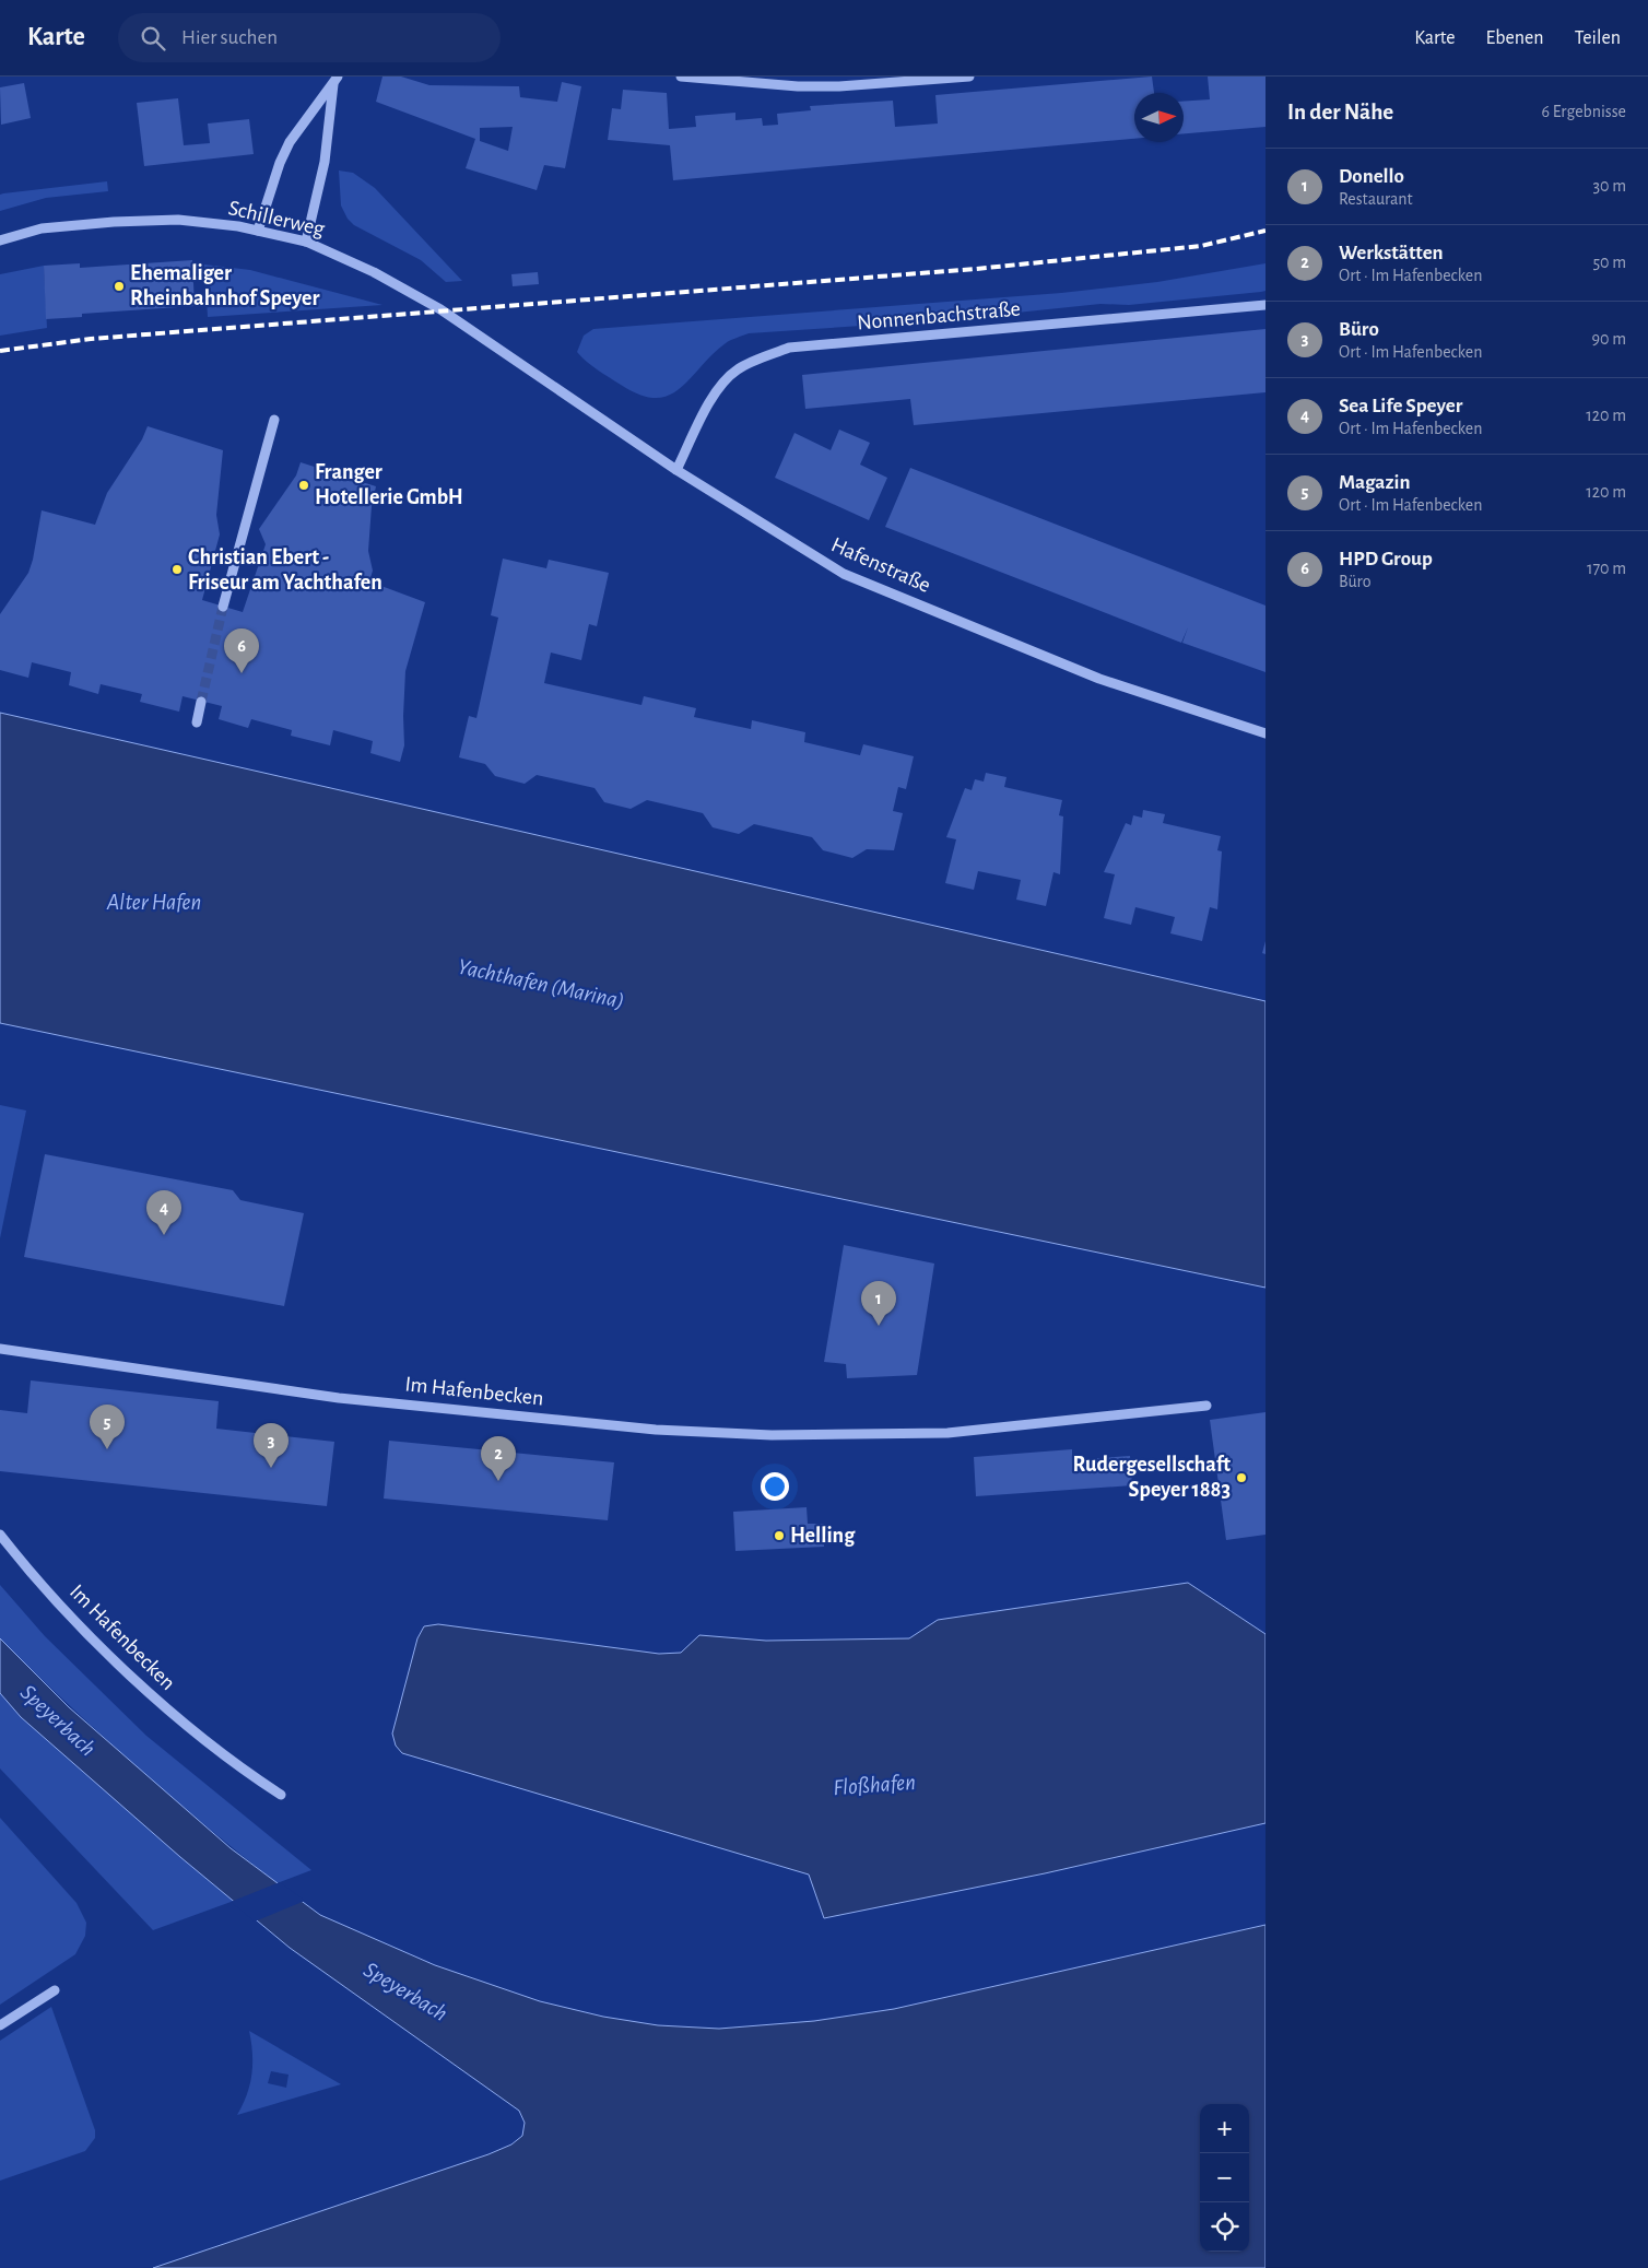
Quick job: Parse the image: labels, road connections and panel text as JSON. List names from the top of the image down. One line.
{"streets":{"street":["Schillerweg","Nonnenbachstraße","Hafenstraße","Im Hafenbecken"]},"crossings":[["Schillerweg","Hafenstraße"],["Nonnenbachstraße","Hafenstraße"]],"water":["Alter Hafen","Yachthafen (Marina)","Speyerbach","Floßhafen"],"places":["Ehemaliger Rheinbahnhof Speyer","Franger Hotellerie GmbH","Christian Ebert - Friseur am Yachthafen","Rudergesellschaft Speyer 1883","Helling"],"north":"right","page":{"header":"Karte","search":"Hier suchen","nav":["Karte","Ebenen","Teilen"],"heading":["In der Nähe","6 Ergebnisse"],"list":[{"mark":"1","name":"Donello","note":"Restaurant","value":"30 m"},{"mark":"2","name":"Werkstätten","note":"Ort · Im Hafenbecken","value":"50 m"},{"mark":"3","name":"Büro","note":"Ort · Im Hafenbecken","value":"90 m"},{"mark":"4","name":"Sea Life Speyer","note":"Ort · Im Hafenbecken","value":"120 m"},{"mark":"5","name":"Magazin","note":"Ort · Im Hafenbecken","value":"120 m"},{"mark":"6","name":"HPD Group","note":"Büro","value":"170 m"}],"pins":["6","4","1","5","3","2"],"map_buttons":["+","−"]}}
